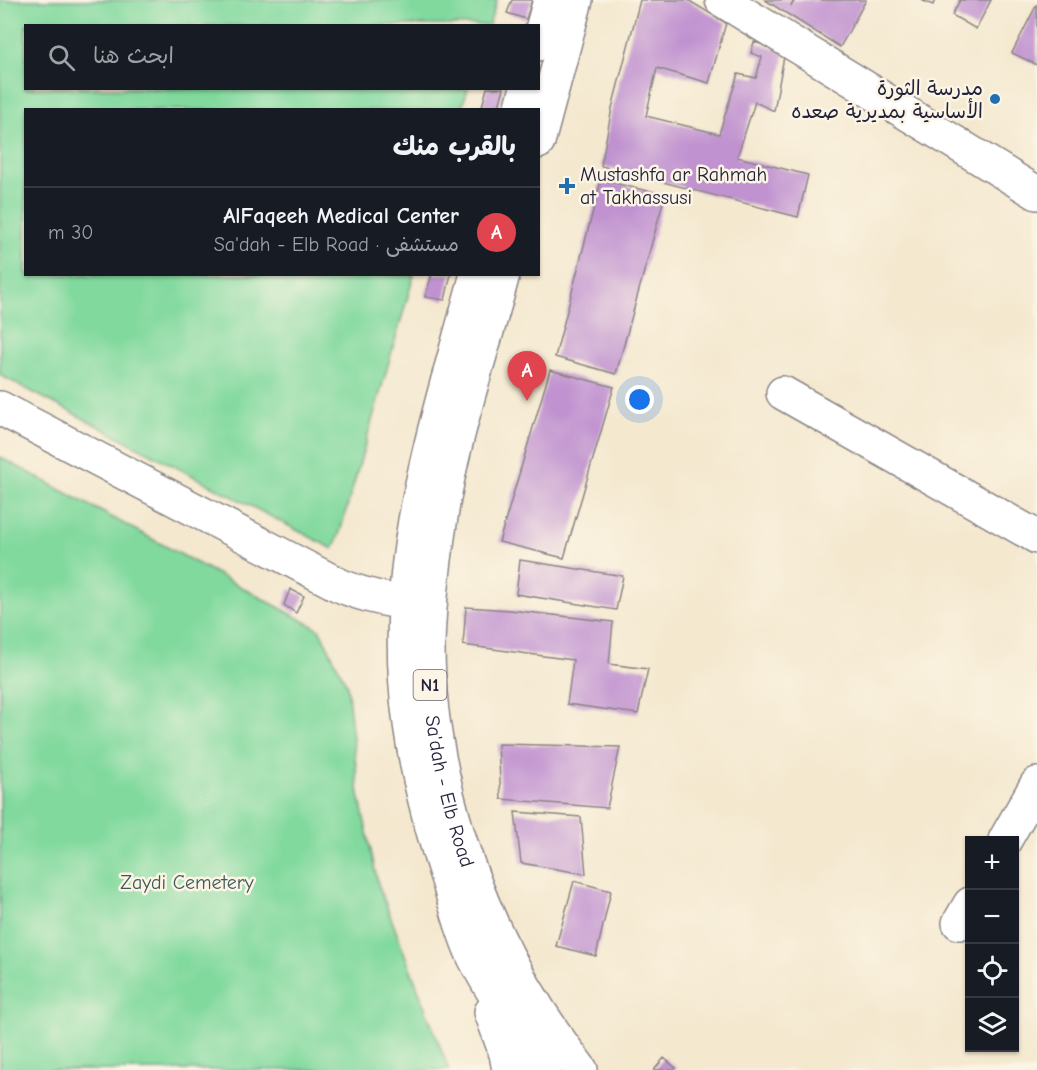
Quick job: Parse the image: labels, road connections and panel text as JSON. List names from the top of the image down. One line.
{"streets":{"main road":["N1","Sa'dah - Elb Road"]},"parks":["Zaydi Cemetery"],"places":{"other":["مدرسة الثورة الأساسية بمديرية صعده"],"health":["Mustashfa ar Rahmah at Takhassusi"]},"page":{"search":"ابحث هنا","heading":"بالقرب منك","list":[{"mark":"A","name":"AlFaqeeh Medical Center","note":"مستشفى · Sa'dah - Elb Road","value":"30 m"}],"pins":"A","map_buttons":["+","−"]}}
